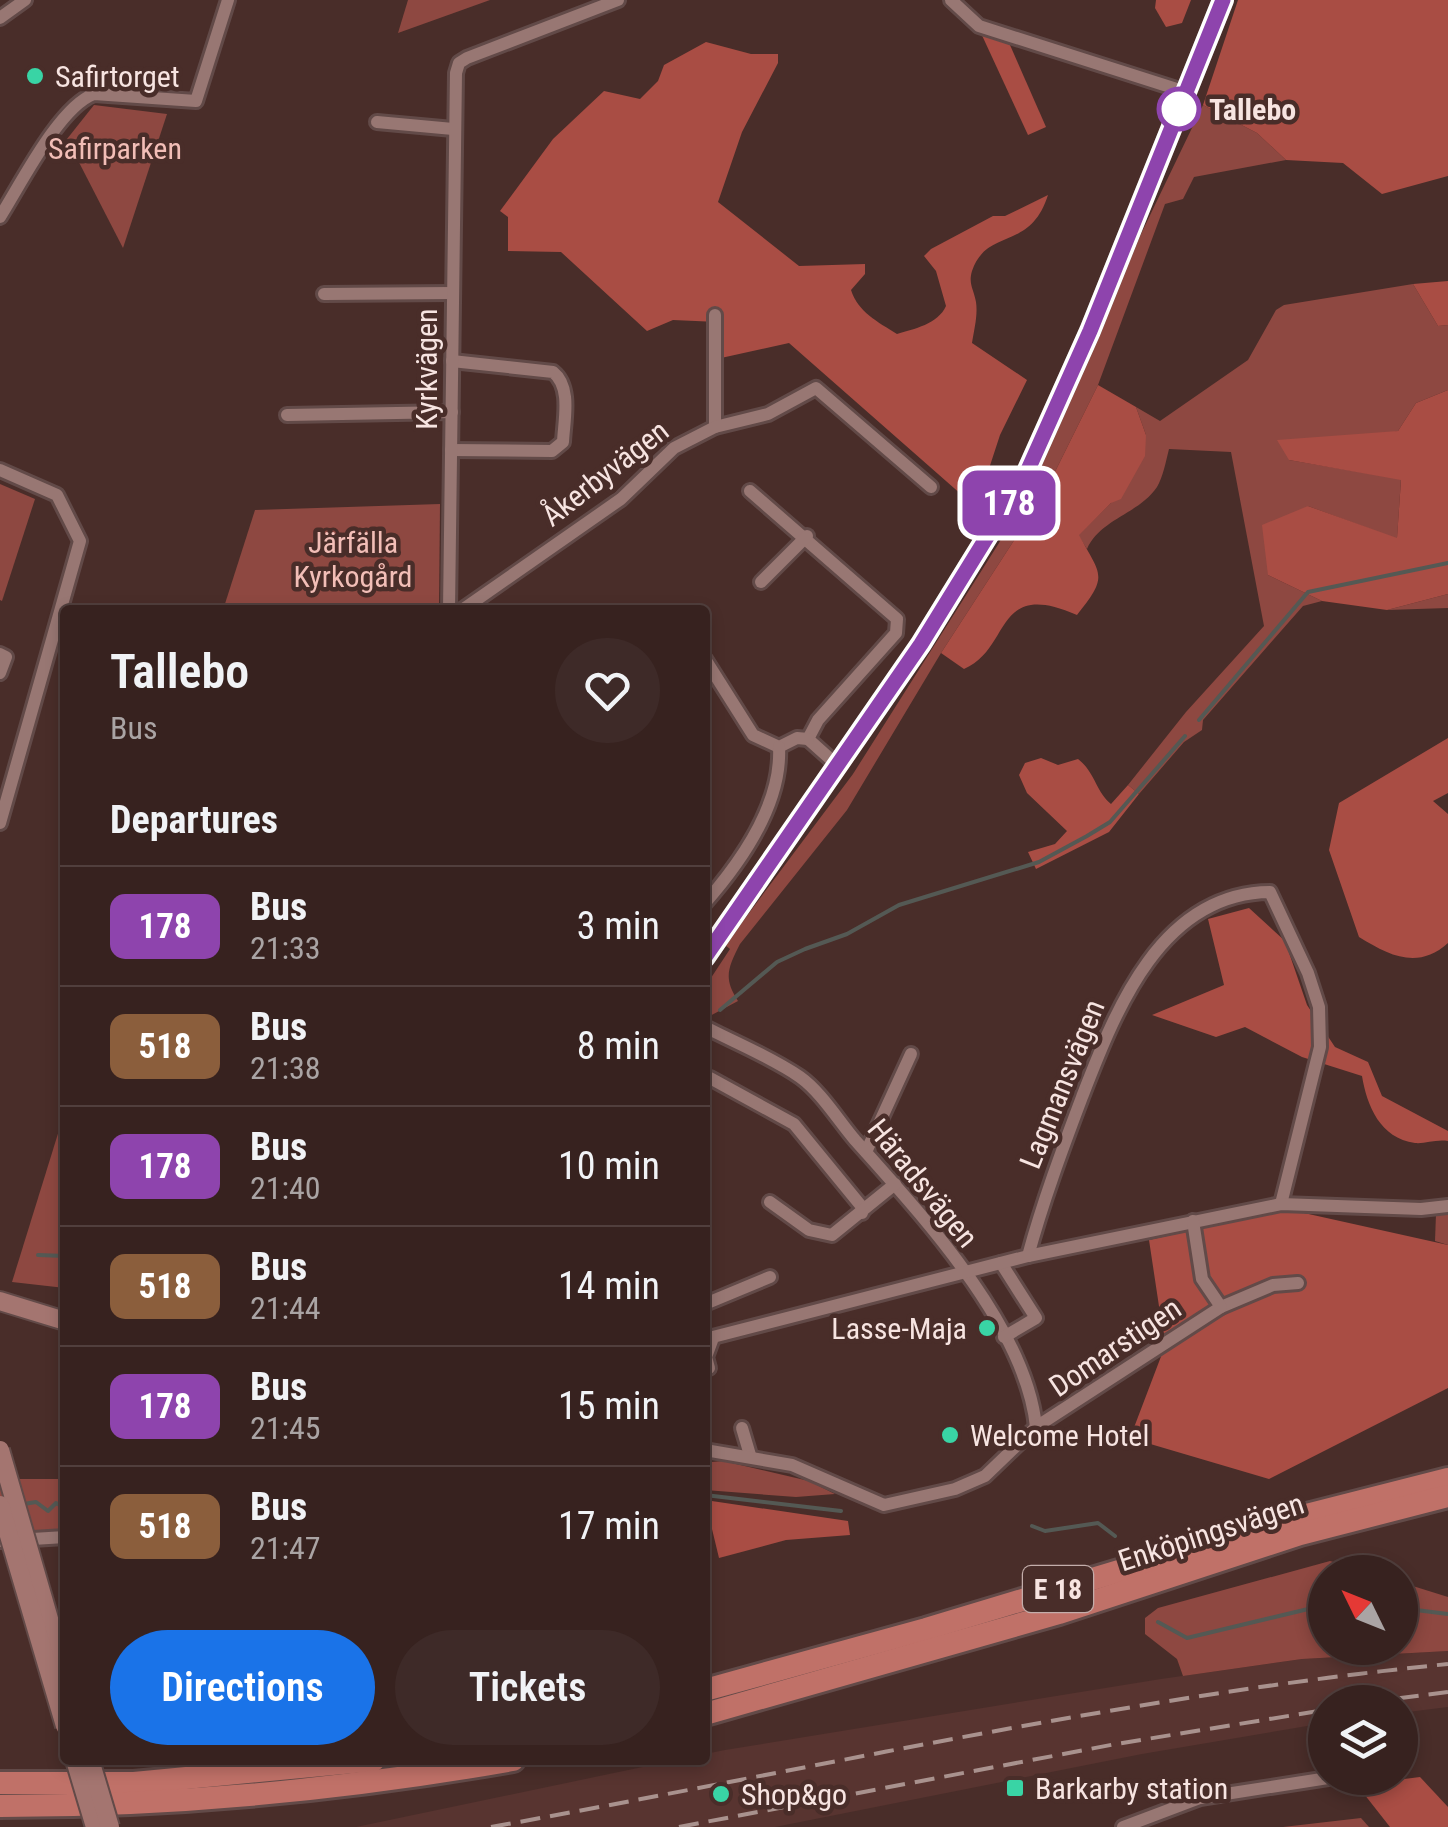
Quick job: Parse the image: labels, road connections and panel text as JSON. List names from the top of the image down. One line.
{"streets":{"highway":["Enköpingsvägen","E 18"],"street":["Kyrkvägen","Åkerbyvägen","Lagmansvägen","Häradsvägen","Domarstigen"]},"crossings":[["Häradsvägen","Domarstigen"]],"parks":["Safirparken","Järfälla Kyrkogård"],"places":{"other":["Safirtorget","Tallebo","Lasse-Maja","Welcome Hotel","Shop&go"],"transit":["Barkarby station"]},"lines":["bus line 178"],"north":"top left","page":{"on_map":"178","heading":[["Tallebo","Bus"],"Departures"],"list":[{"mark":"178","name":"Bus","note":"21:33","value":"3 min"},{"mark":"518","name":"Bus","note":"21:38","value":"8 min"},{"mark":"178","name":"Bus","note":"21:40","value":"10 min"},{"mark":"518","name":"Bus","note":"21:44","value":"14 min"},{"mark":"178","name":"Bus","note":"21:45","value":"15 min"},{"mark":"518","name":"Bus","note":"21:47","value":"17 min"}],"buttons":["Directions","Tickets"]}}
